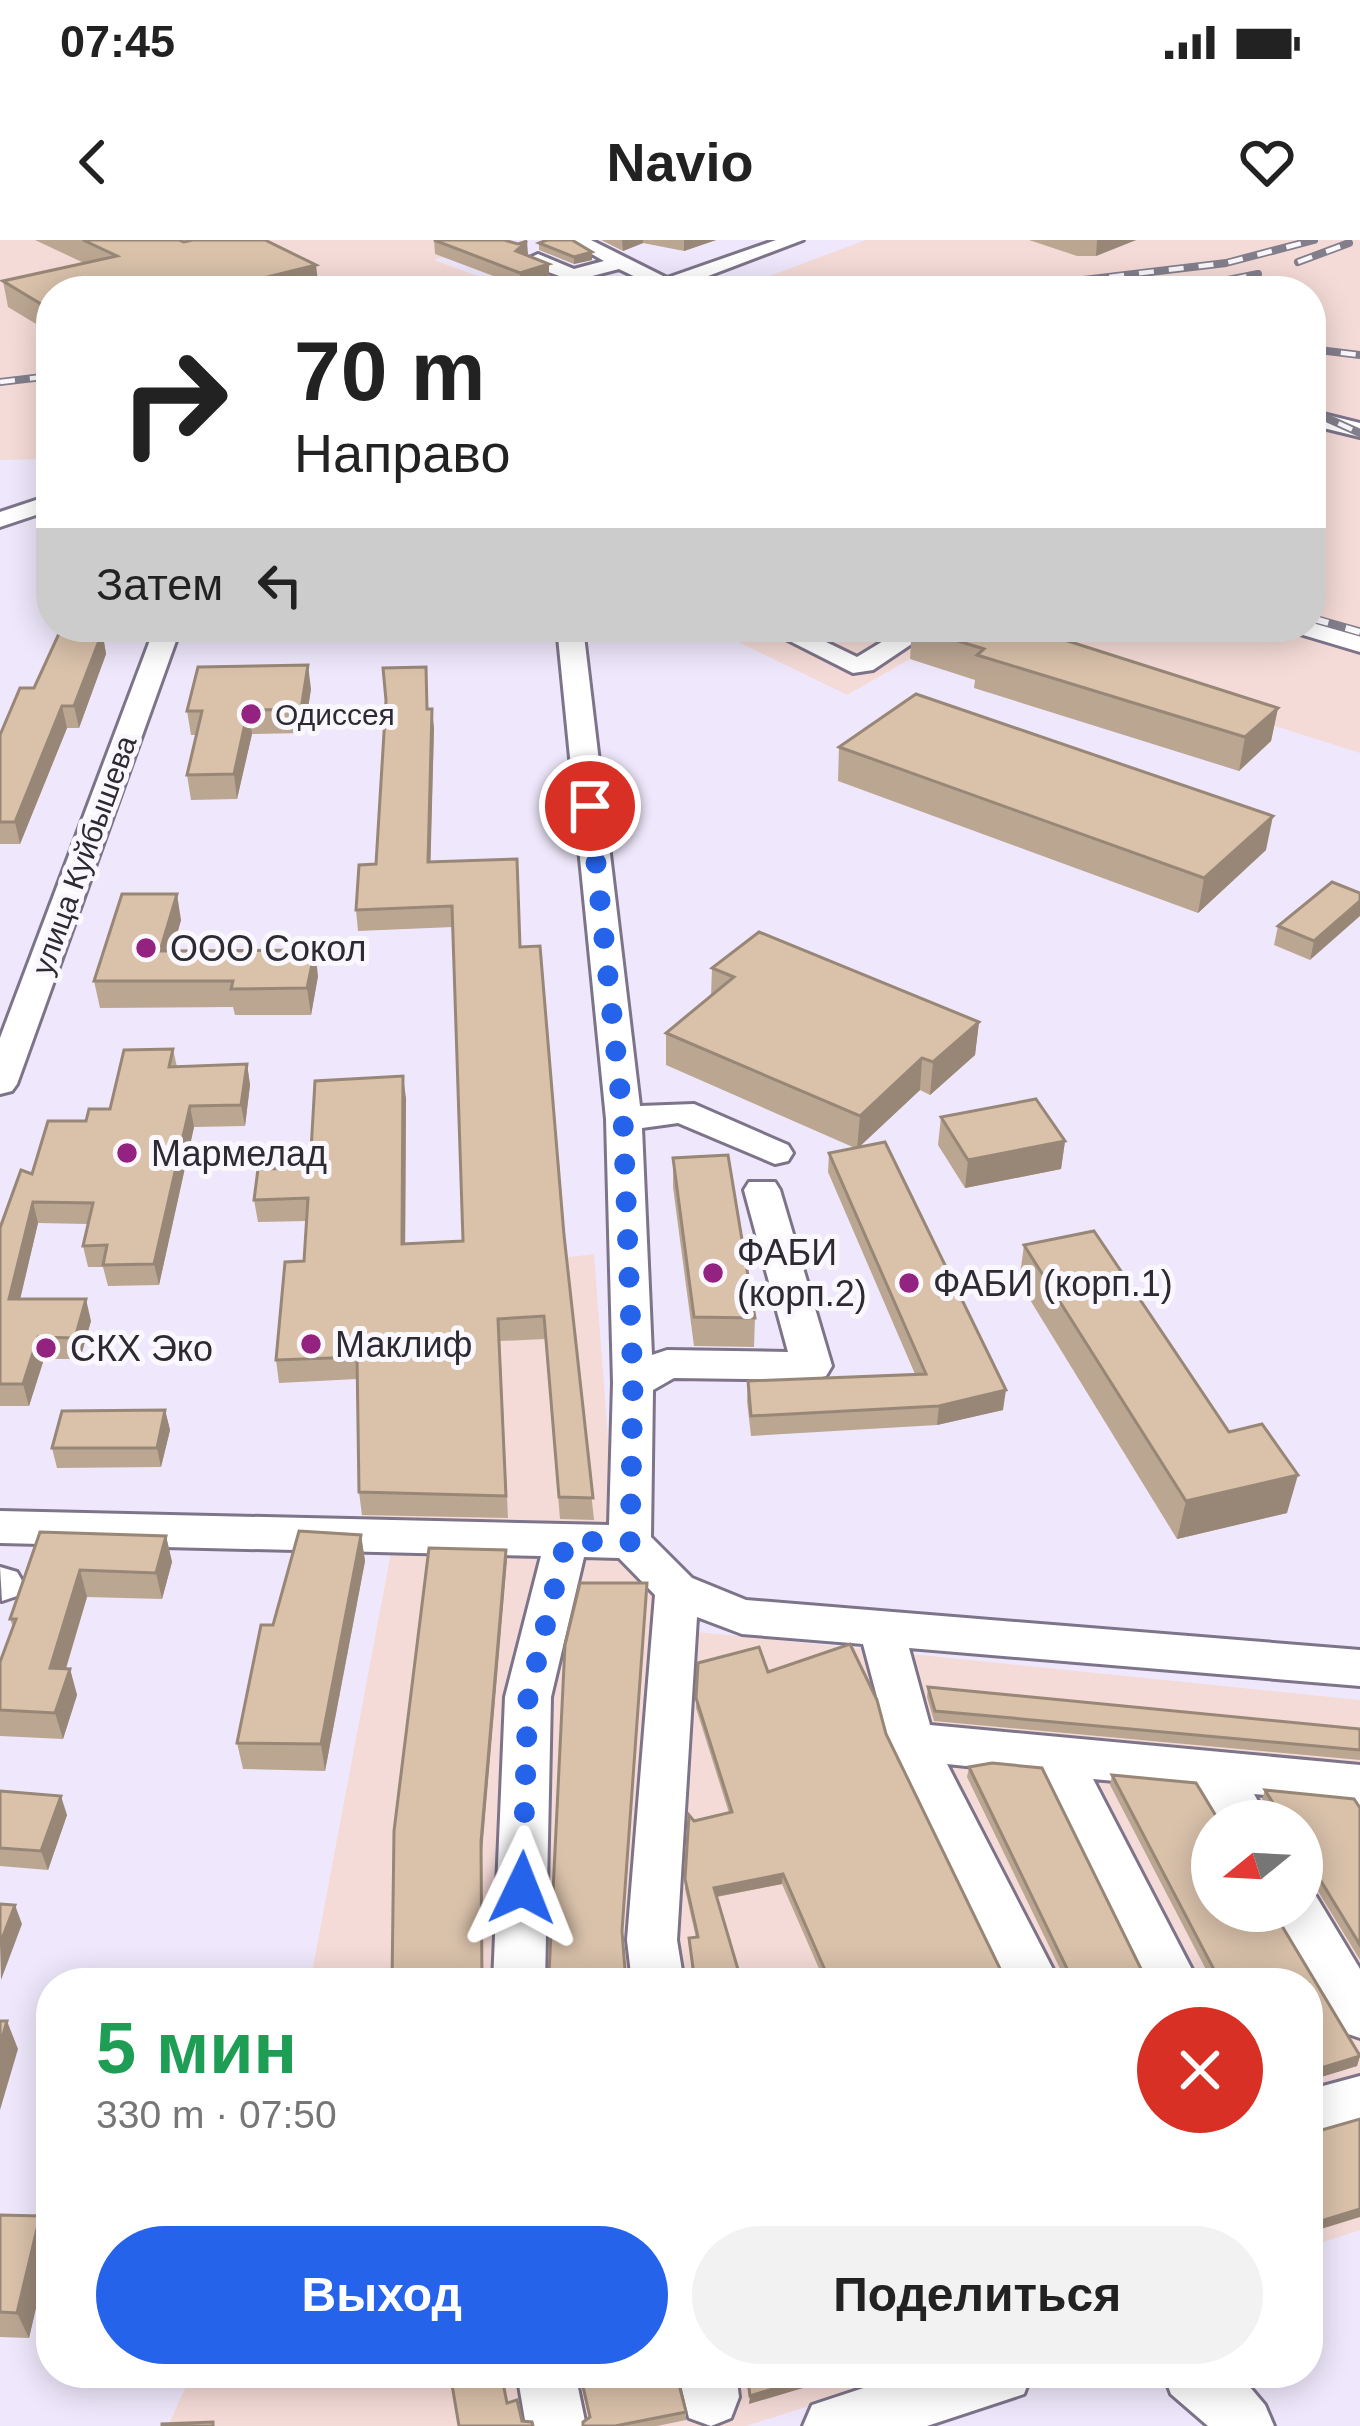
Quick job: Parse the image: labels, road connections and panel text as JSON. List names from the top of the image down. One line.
{"streets":{"street":["улица Куйбышева"]},"places":["Одиссея","ООО Сокол","Мармелад","ФАБИ (корп.2)","ФАБИ (корп.1)","Маклиф","СКХ Эко"],"north":"left","page":{"status":"07:45","header":"Navio","turn":["70 m","Направо"],"then":"Затем","heading":["5 мин","330 m · 07:50"],"buttons":["Выход","Поделиться"]}}
